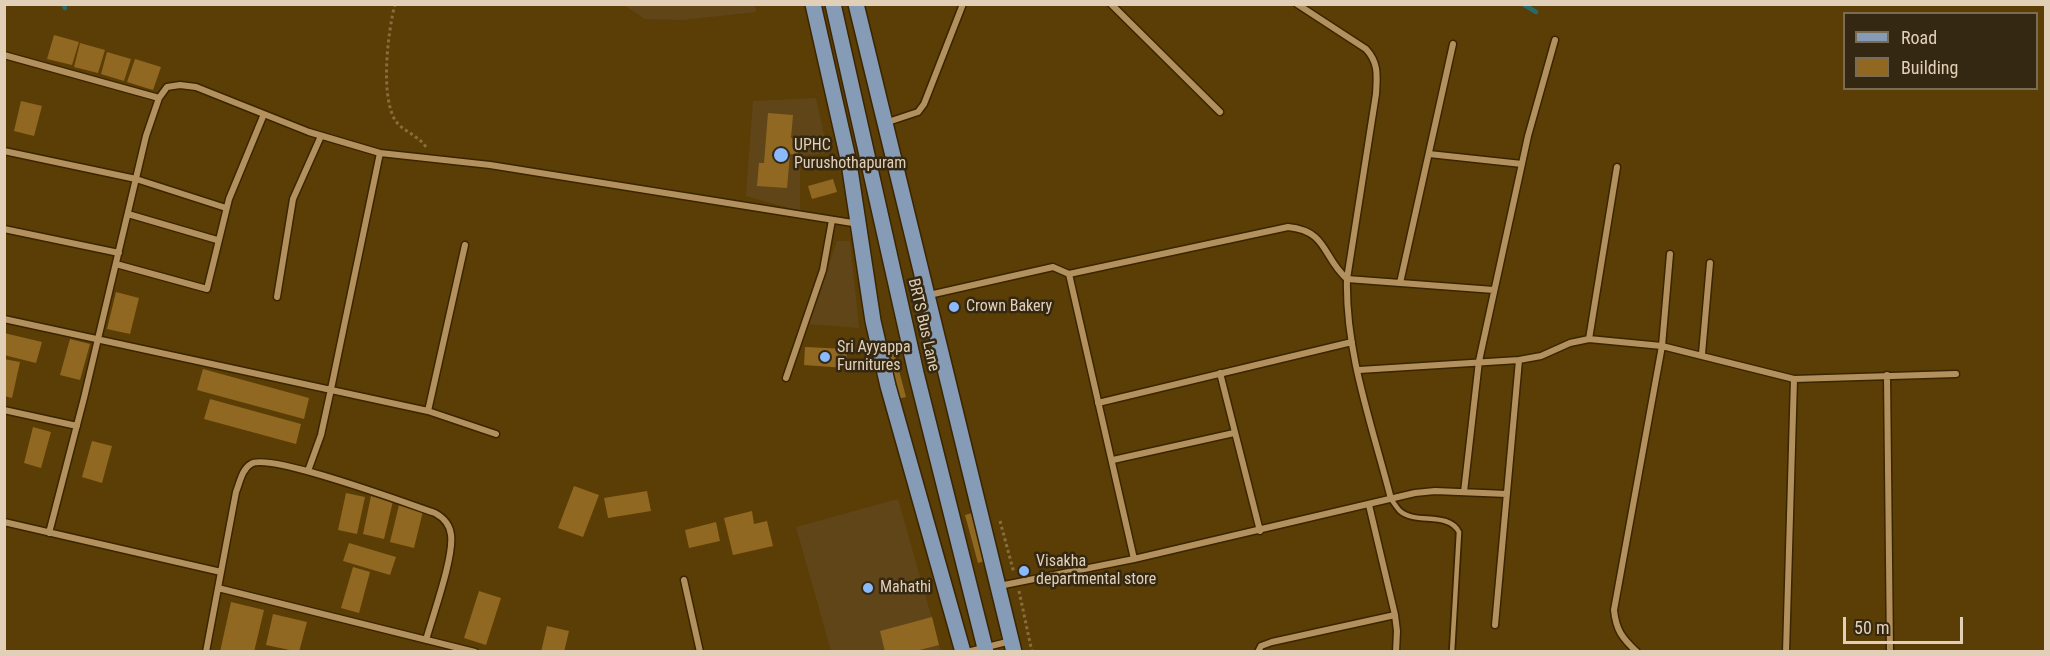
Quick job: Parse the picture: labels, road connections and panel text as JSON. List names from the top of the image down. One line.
{"streets":{"main road":["BRTS Bus Lane"]},"places":["UPHC Purushothapuram","Crown Bakery","Sri Ayyappa Furnitures","Visakha departmental store","Mahathi"],"legend":["Road","Building"],"scale_bar":"50 m"}
